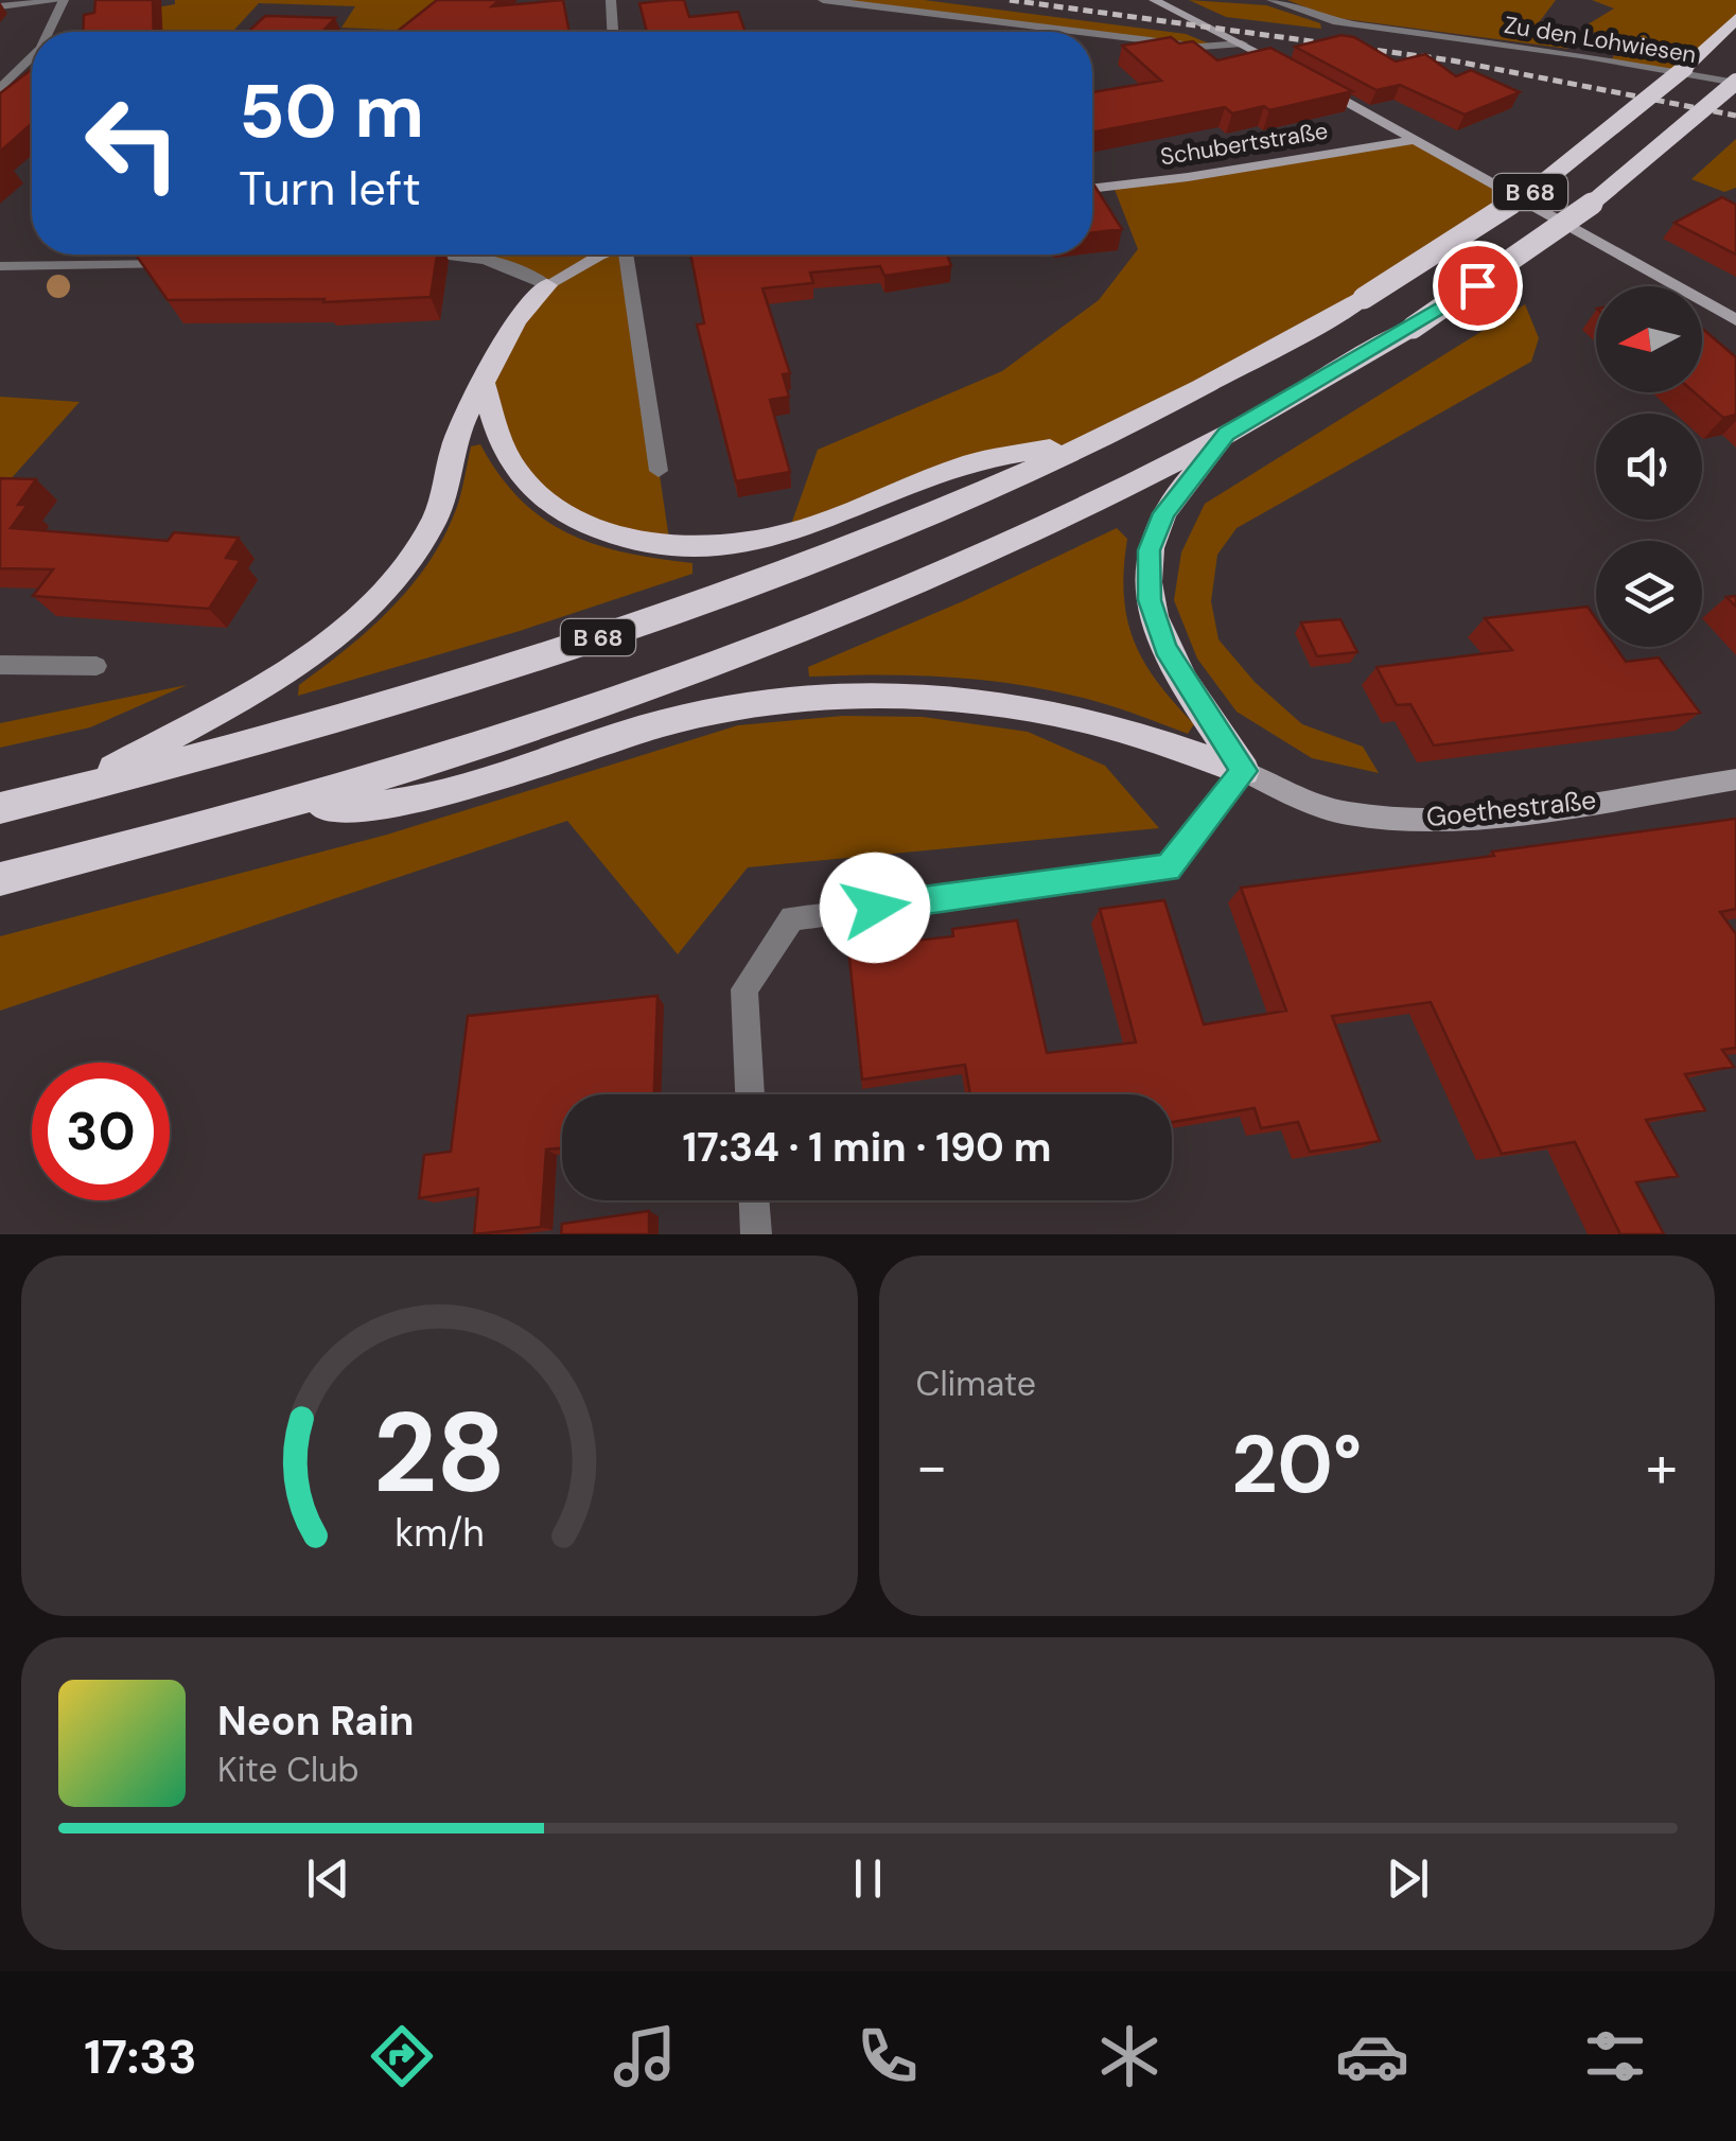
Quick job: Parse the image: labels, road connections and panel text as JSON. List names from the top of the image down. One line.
{"streets":{"highway":["B 68"],"main road":["Schubertstraße","Goethestraße"],"lane":["Zu den Lohwiesen"]},"crossings":[["Zu den Lohwiesen","B 68"],["B 68","Goethestraße"]],"north":"left","page":{"turn":["50 m","Turn left"],"limit":"30","trip":"17:34 · 1 min · 190 m","tile":"Climate","heat":["−","20°","+"],"song":["Neon Rain","Kite Club"],"tabs":"17:33","gauge":["28","km/h"]}}
